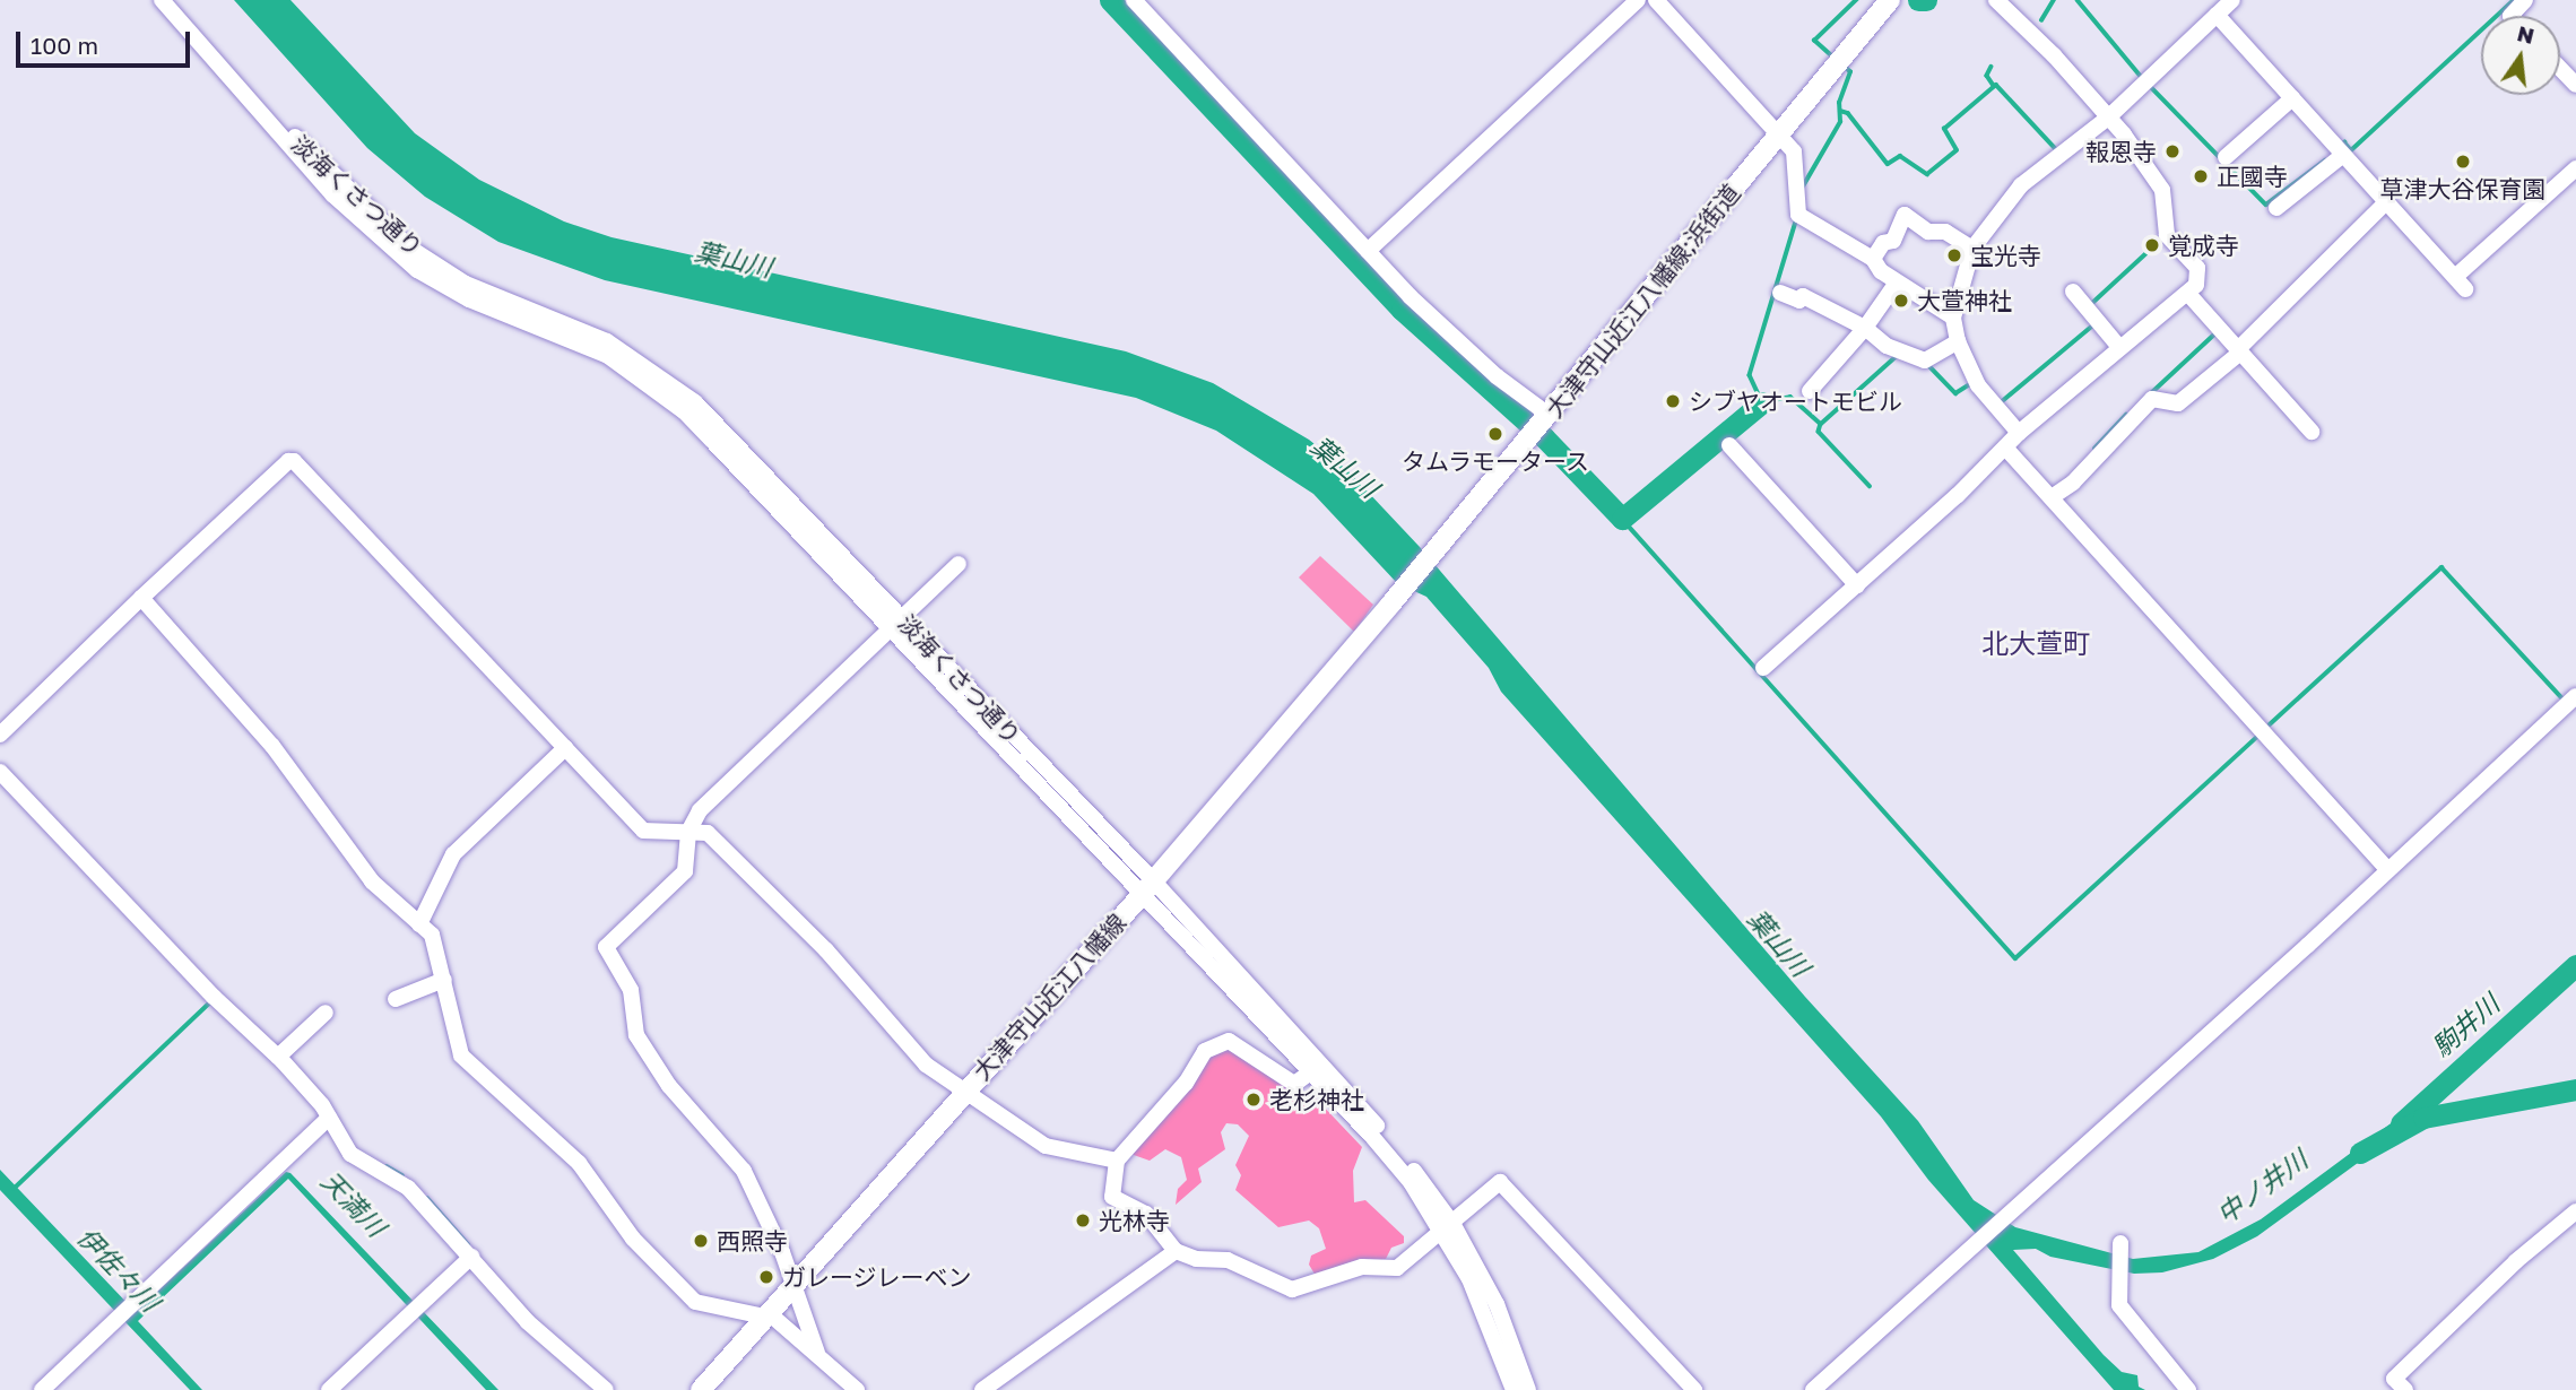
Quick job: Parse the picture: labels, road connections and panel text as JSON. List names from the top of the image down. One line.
{"streets":{"main road":["大津守山近江八幡線;浜街道","大津守山近江八幡線"],"street":["淡海くさつ通り"]},"crossings":[["淡海くさつ通り","大津守山近江八幡線"],["大津守山近江八幡線;浜街道","大津守山近江八幡線"]],"districts":["北大萱町"],"water":["葉山川","駒井川","中ノ井川","天満川","伊佐々川"],"places":["報恩寺","草津大谷保育園","正國寺","覚成寺","宝光寺","大萱神社","シブヤオートモビル","タムラモータース","老杉神社","光林寺","西照寺","ガレージレーベン"],"scale_bar":"100 m","north":"top"}
